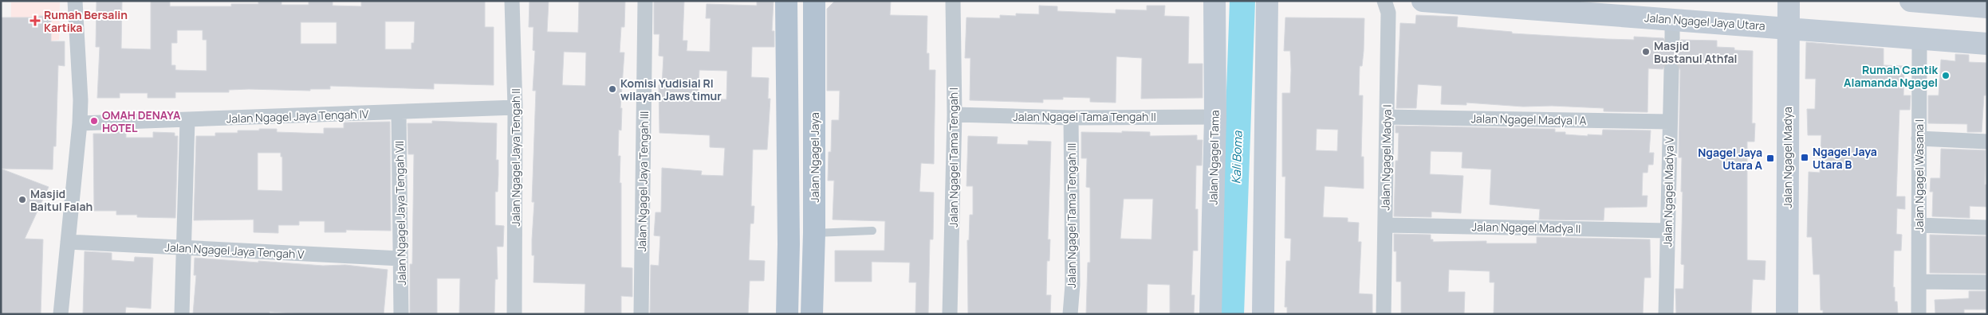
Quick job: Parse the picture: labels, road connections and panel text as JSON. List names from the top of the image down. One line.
{"streets":{"main road":["Jalan Ngagel Jaya"],"street":["Jalan Ngagel Jaya Utara","Jalan Ngagel Jaya Tengah IV","Jalan Ngagel Tama Tengah II","Jalan Ngagel Madya I A","Jalan Ngagel Jaya Tengah II","Jalan Ngagel Tama Tengah I","Jalan Ngagel Tama","Jalan Ngagel Madya I","Jalan Ngagel Madya","Jalan Ngagel Wasana I","Jalan Ngagel Jaya Tengah III","Jalan Ngagel Madya V","Jalan Ngagel Jaya Tengah VII","Jalan Ngagel Tama Tengah III","Jalan Ngagel Madya II","Jalan Ngagel Jaya Tengah V"]},"crossings":[["Jalan Ngagel Jaya Utara","Jalan Ngagel Madya"],["Jalan Ngagel Jaya Utara","Jalan Ngagel Wasana I"],["Jalan Ngagel Jaya Tengah IV","Jalan Ngagel Jaya Tengah II"],["Jalan Ngagel Jaya Tengah IV","Jalan Ngagel Jaya Tengah VII"],["Jalan Ngagel Tama Tengah II","Jalan Ngagel Tama Tengah I"],["Jalan Ngagel Tama Tengah II","Jalan Ngagel Tama"],["Jalan Ngagel Tama Tengah II","Jalan Ngagel Tama Tengah III"],["Jalan Ngagel Madya I A","Jalan Ngagel Madya I"],["Jalan Ngagel Madya I A","Jalan Ngagel Madya V"],["Jalan Ngagel Madya I","Jalan Ngagel Madya II"],["Jalan Ngagel Madya V","Jalan Ngagel Madya II"],["Jalan Ngagel Jaya Tengah VII","Jalan Ngagel Jaya Tengah V"]],"water":["Kali Boma"],"places":{"health":["Rumah Bersalin Kartika"],"other":["Masjid Bustanul Athfal","Rumah Cantik Alamanda Ngagel","Komisi Yudisial RI wilayah Jaws timur","OMAH DENAYA HOTEL","Masjid Baitul Falah"],"transit":["Ngagel Jaya Utara B","Ngagel Jaya Utara A"]}}
